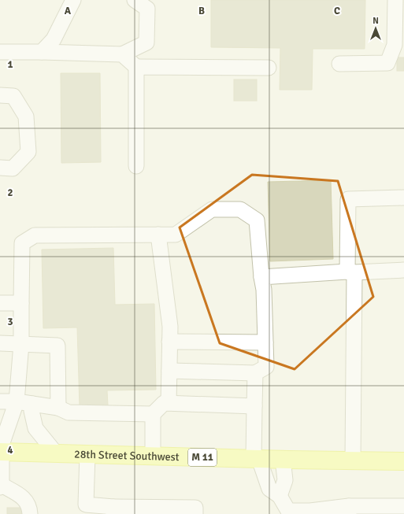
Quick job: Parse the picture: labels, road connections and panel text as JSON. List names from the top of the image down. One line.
{"streets":{"main road":["28th Street Southwest","M 11"]},"north":"top","grid":{"columns":["A","B","C"],"rows":["1","2","3","4"]}}
